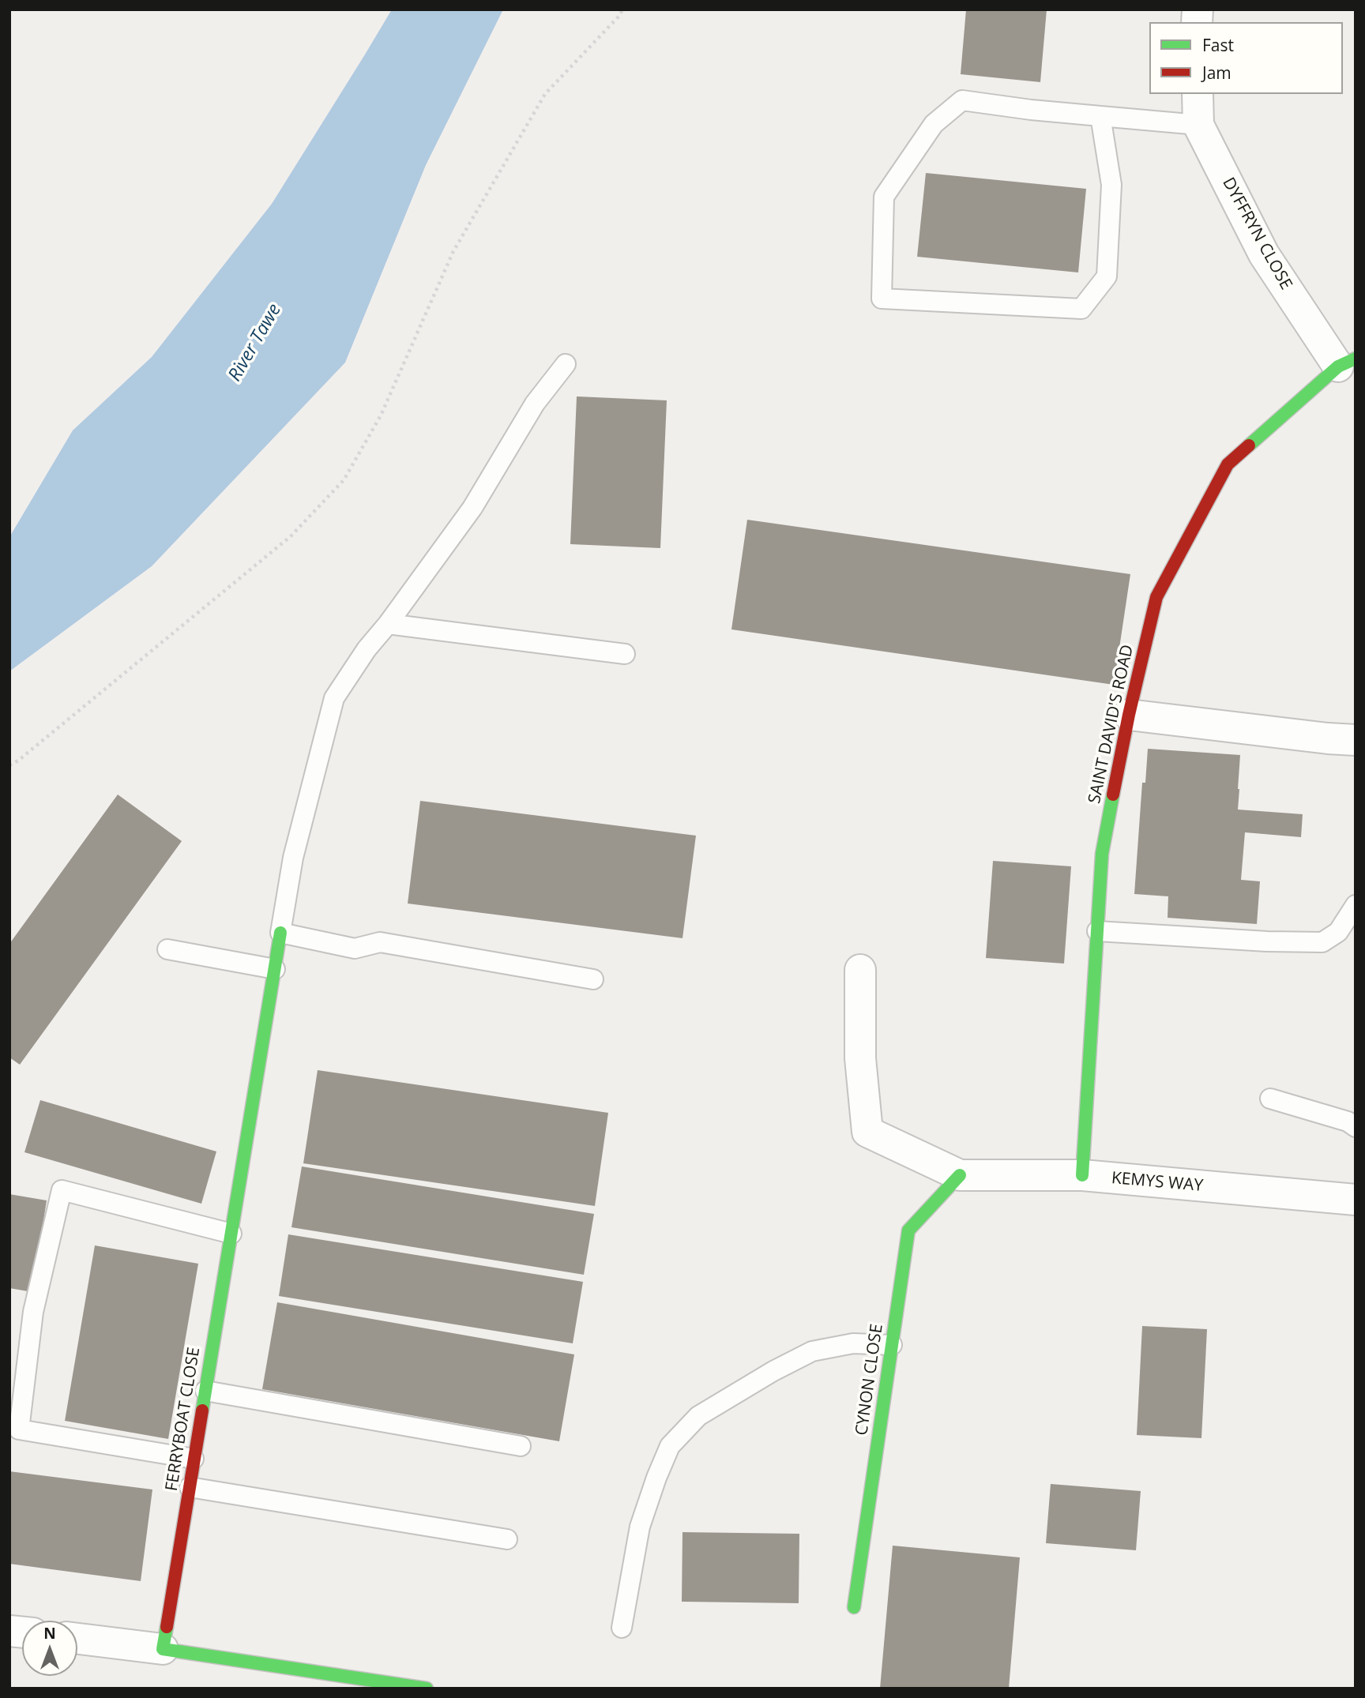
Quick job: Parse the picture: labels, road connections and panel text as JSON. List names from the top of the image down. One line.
{"streets":{"street":["DYFFRYN CLOSE","SAINT DAVID'S ROAD","KEMYS WAY","CYNON CLOSE","FERRYBOAT CLOSE"]},"crossings":[["DYFFRYN CLOSE","SAINT DAVID'S ROAD"],["SAINT DAVID'S ROAD","KEMYS WAY"],["KEMYS WAY","CYNON CLOSE"]],"water":["River Tawe"],"legend":["Fast","Jam"],"north":"top"}
